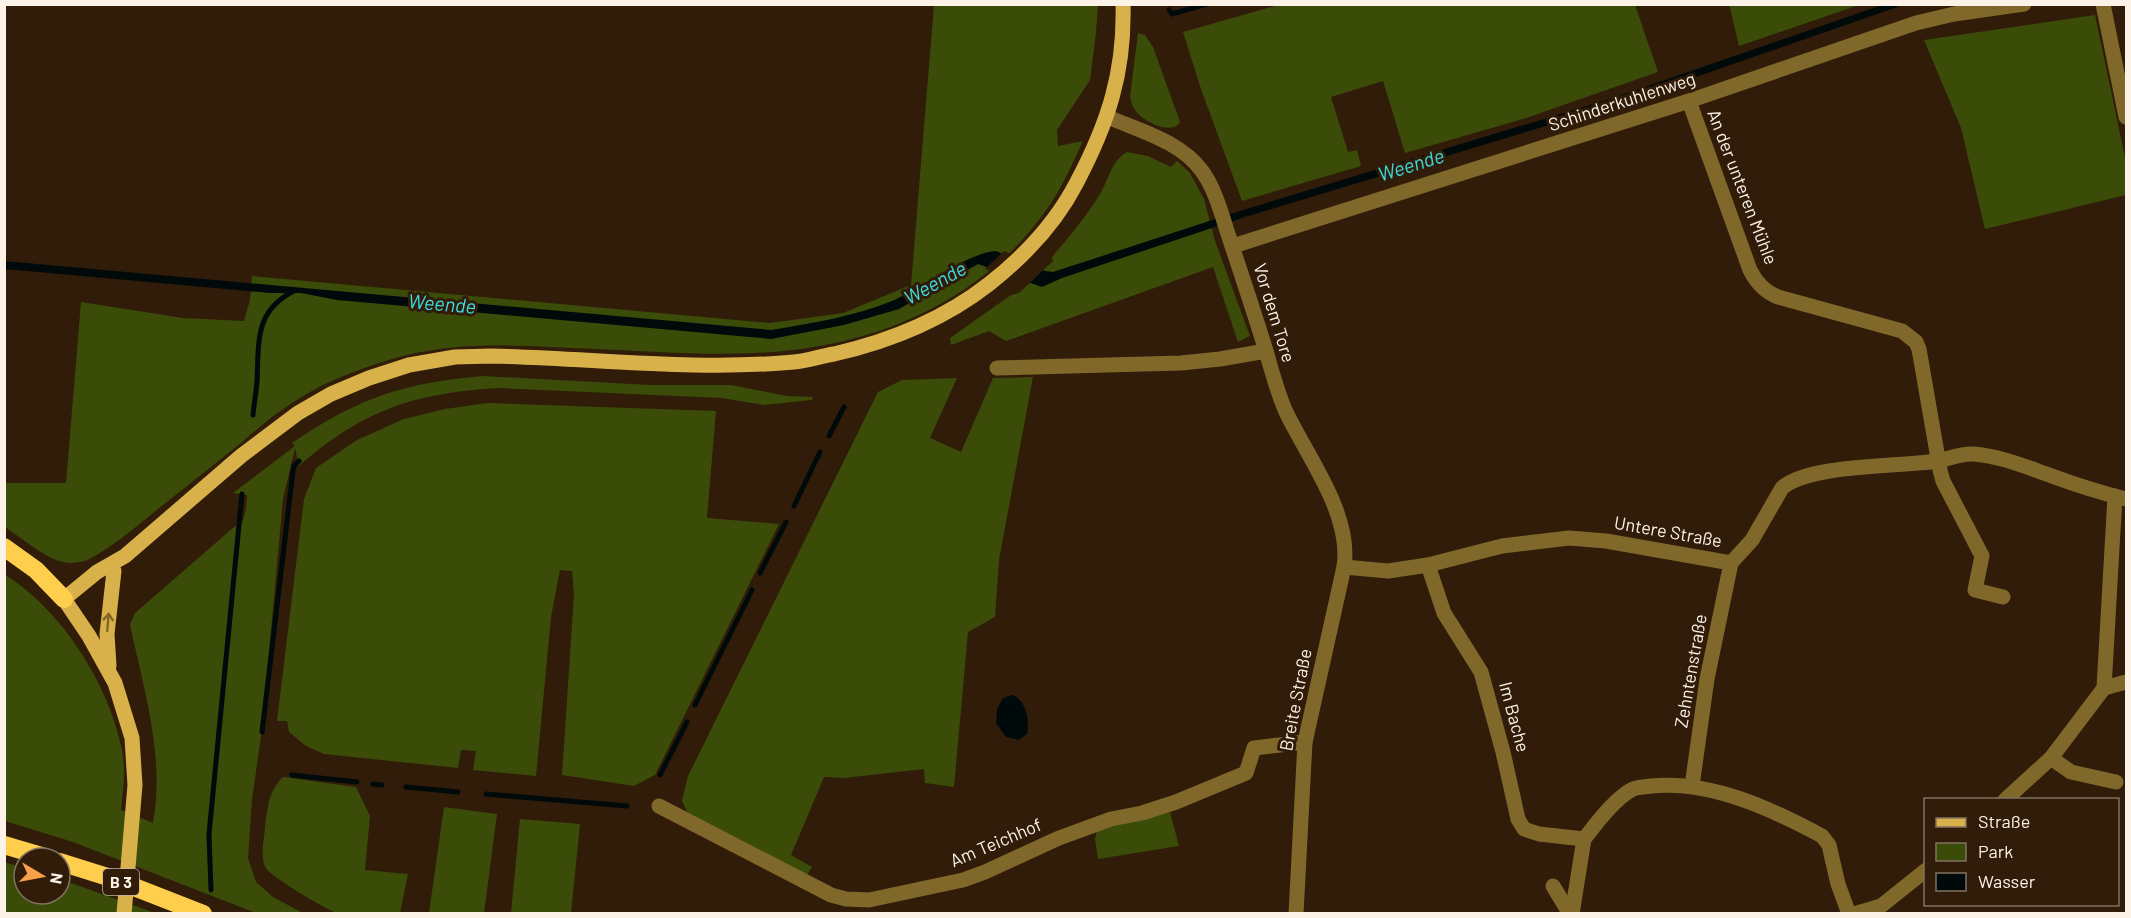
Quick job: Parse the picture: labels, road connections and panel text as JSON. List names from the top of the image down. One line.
{"streets":{"highway":["B 3"],"street":["Schinderkuhlenweg","An der unteren Mühle","Vor dem Tore","Untere Straße","Zehntenstraße","Breite Straße","Im Bache","Am Teichhof"]},"crossings":[["Schinderkuhlenweg","An der unteren Mühle"],["Schinderkuhlenweg","Vor dem Tore"],["An der unteren Mühle","Untere Straße"],["Vor dem Tore","Untere Straße"],["Vor dem Tore","Breite Straße"],["Untere Straße","Zehntenstraße"],["Untere Straße","Breite Straße"],["Untere Straße","Im Bache"],["Breite Straße","Am Teichhof"]],"water":["Weende"],"legend":["Straße","Park","Wasser"],"north":"right"}
